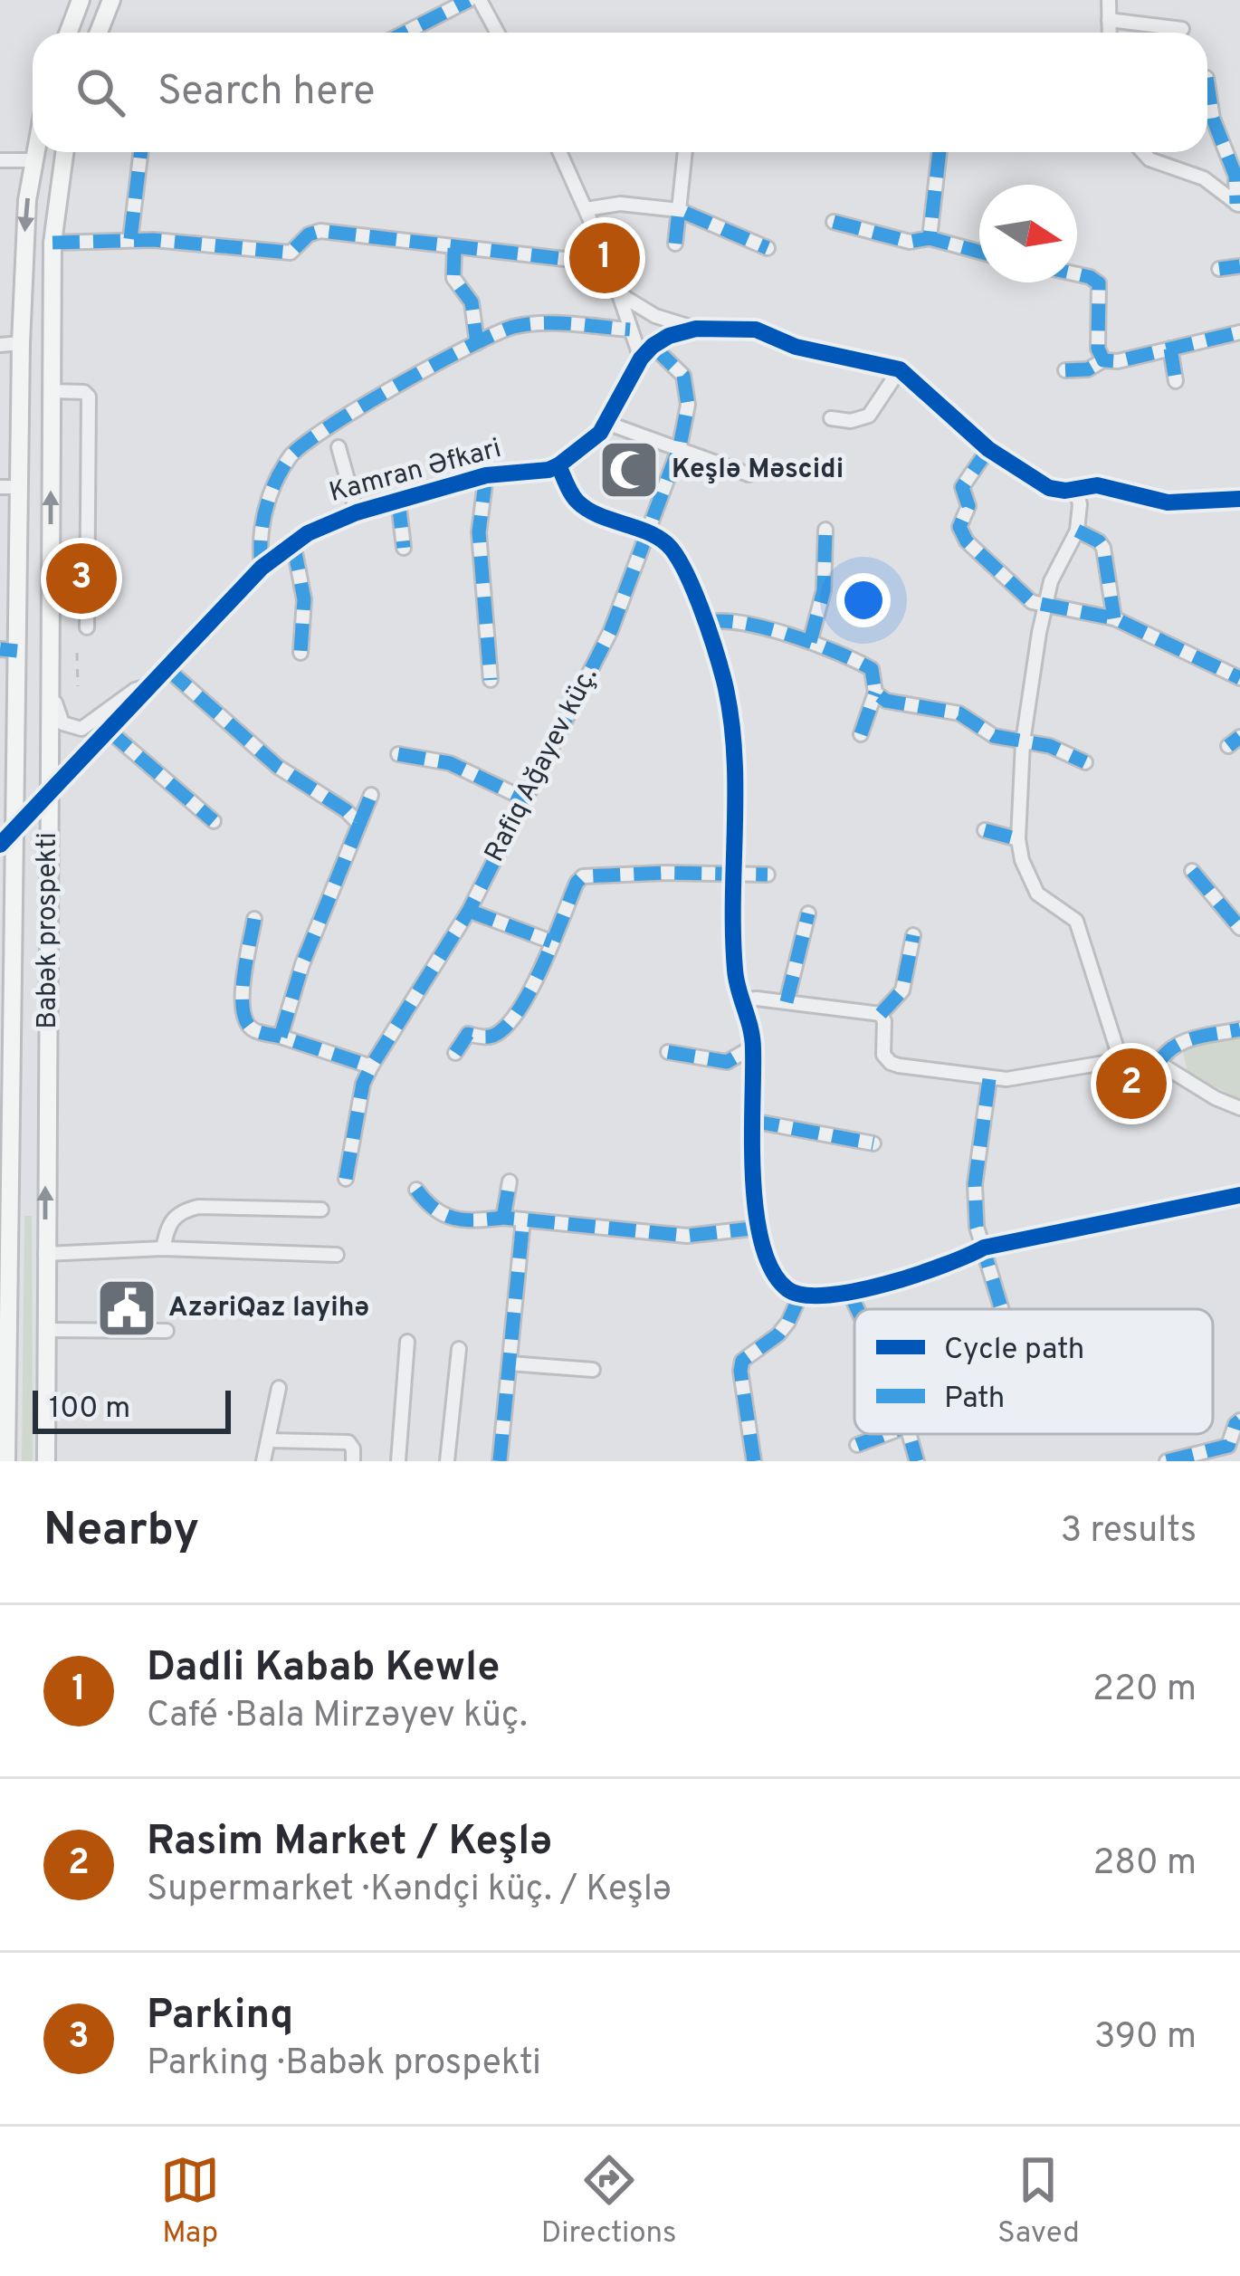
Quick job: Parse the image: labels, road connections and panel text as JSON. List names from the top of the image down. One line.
{"streets":{"main road":["Babək prospekti"],"street":["Kamran Əfkari","Rafiq Ağayev küç."]},"crossings":[["Kamran Əfkari","Babək prospekti"]],"places":{"mosque":["Keşlə Məscidi"],"public building":["AzəriQaz layihə"]},"legend":["Cycle path","Path"],"scale_bar":"100 m","north":"right","page":{"search":"Search here","pins":["1","3","2"],"scale":"100 m","heading":["Nearby","3 results"],"list":[{"mark":"1","name":"Dadli Kabab Kewle","note":"Café · Bala Mirzəyev küç.","value":"220 m"},{"mark":"2","name":"Rasim Market / Keşlə","note":"Supermarket · Kəndçi küç. / Keşlə","value":"280 m"},{"mark":"3","name":"Parkinq","note":"Parking · Babək prospekti","value":"390 m"}],"nav":["Map","Directions","Saved"]}}
